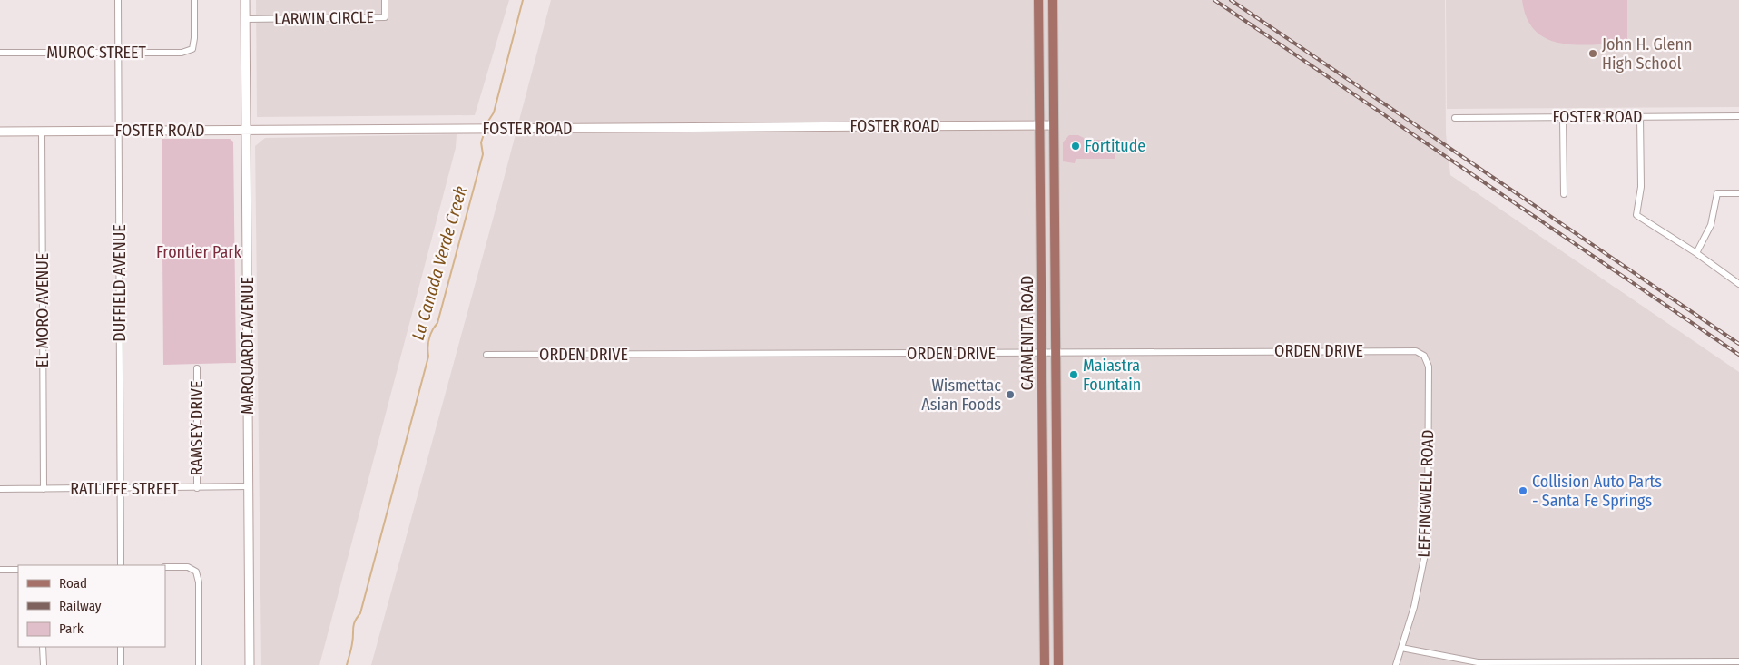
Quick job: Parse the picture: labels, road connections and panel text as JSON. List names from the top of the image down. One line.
{"streets":{"main road":["CARMENITA ROAD"],"street":["LARWIN CIRCLE","MUROC STREET","FOSTER ROAD","DUFFIELD AVENUE","EL MORO AVENUE","MARQUARDT AVENUE","ORDEN DRIVE","RAMSEY DRIVE","RATLIFFE STREET","LEFFINGWELL ROAD"]},"crossings":[["LARWIN CIRCLE","MARQUARDT AVENUE"],["MUROC STREET","DUFFIELD AVENUE"],["FOSTER ROAD","DUFFIELD AVENUE"],["FOSTER ROAD","EL MORO AVENUE"],["FOSTER ROAD","CARMENITA ROAD"],["FOSTER ROAD","MARQUARDT AVENUE"],["DUFFIELD AVENUE","RATLIFFE STREET"],["EL MORO AVENUE","RATLIFFE STREET"],["CARMENITA ROAD","ORDEN DRIVE"],["MARQUARDT AVENUE","RATLIFFE STREET"],["ORDEN DRIVE","LEFFINGWELL ROAD"],["RAMSEY DRIVE","RATLIFFE STREET"]],"water":["La Canada Verde Creek"],"parks":["Frontier Park"],"places":["John H. Glenn High School","Fortitude","Maiastra Fountain","Wismettac Asian Foods","Collision Auto Parts - Santa Fe Springs"],"legend":["Road","Railway","Park"]}
